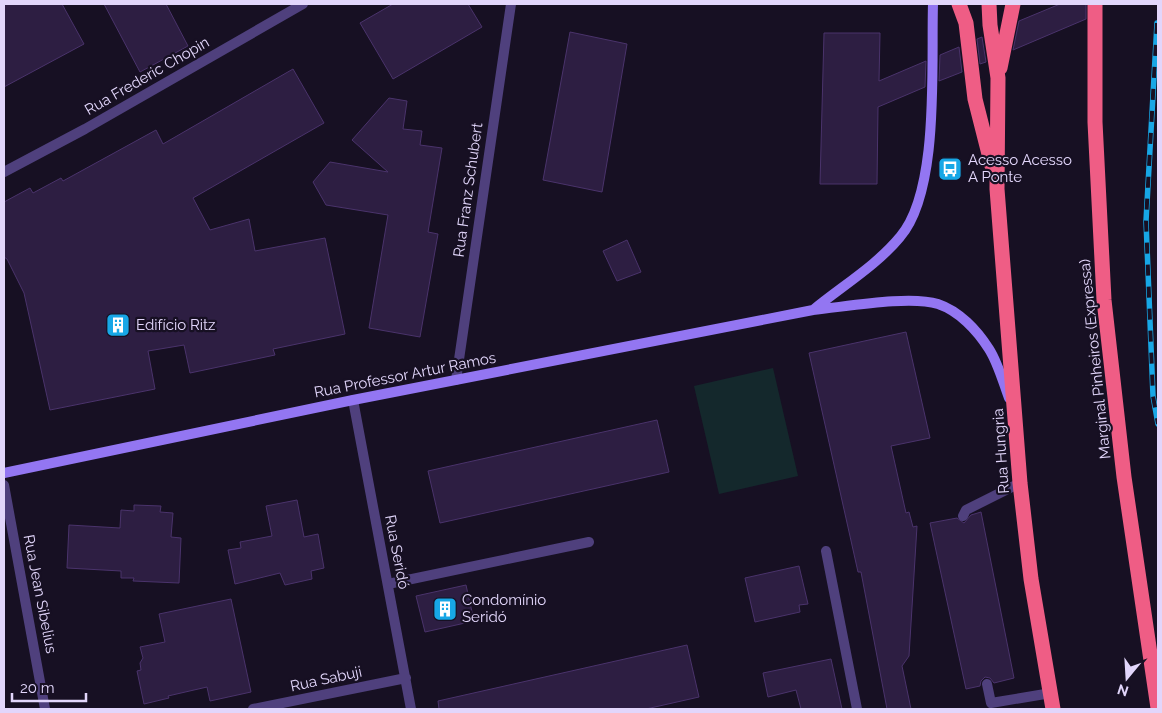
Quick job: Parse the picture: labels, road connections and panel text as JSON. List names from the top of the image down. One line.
{"streets":{"highway":["Marginal Pinheiros (Expressa)","Rua Hungria"],"street":["Rua Frederic Chopin","Rua Franz Schubert","Rua Professor Artur Ramos","Rua Seridó","Rua Jean Sibelius","Rua Sabuji"]},"crossings":[["Rua Franz Schubert","Rua Professor Artur Ramos"],["Rua Professor Artur Ramos","Rua Hungria"],["Rua Professor Artur Ramos","Rua Seridó"],["Rua Seridó","Rua Sabuji"]],"places":{"bus stop":["Acesso Acesso A Ponte"],"building":["Edifício Ritz","Condomínio Seridó"]},"scale_bar":"20 m","north":"bottom"}
